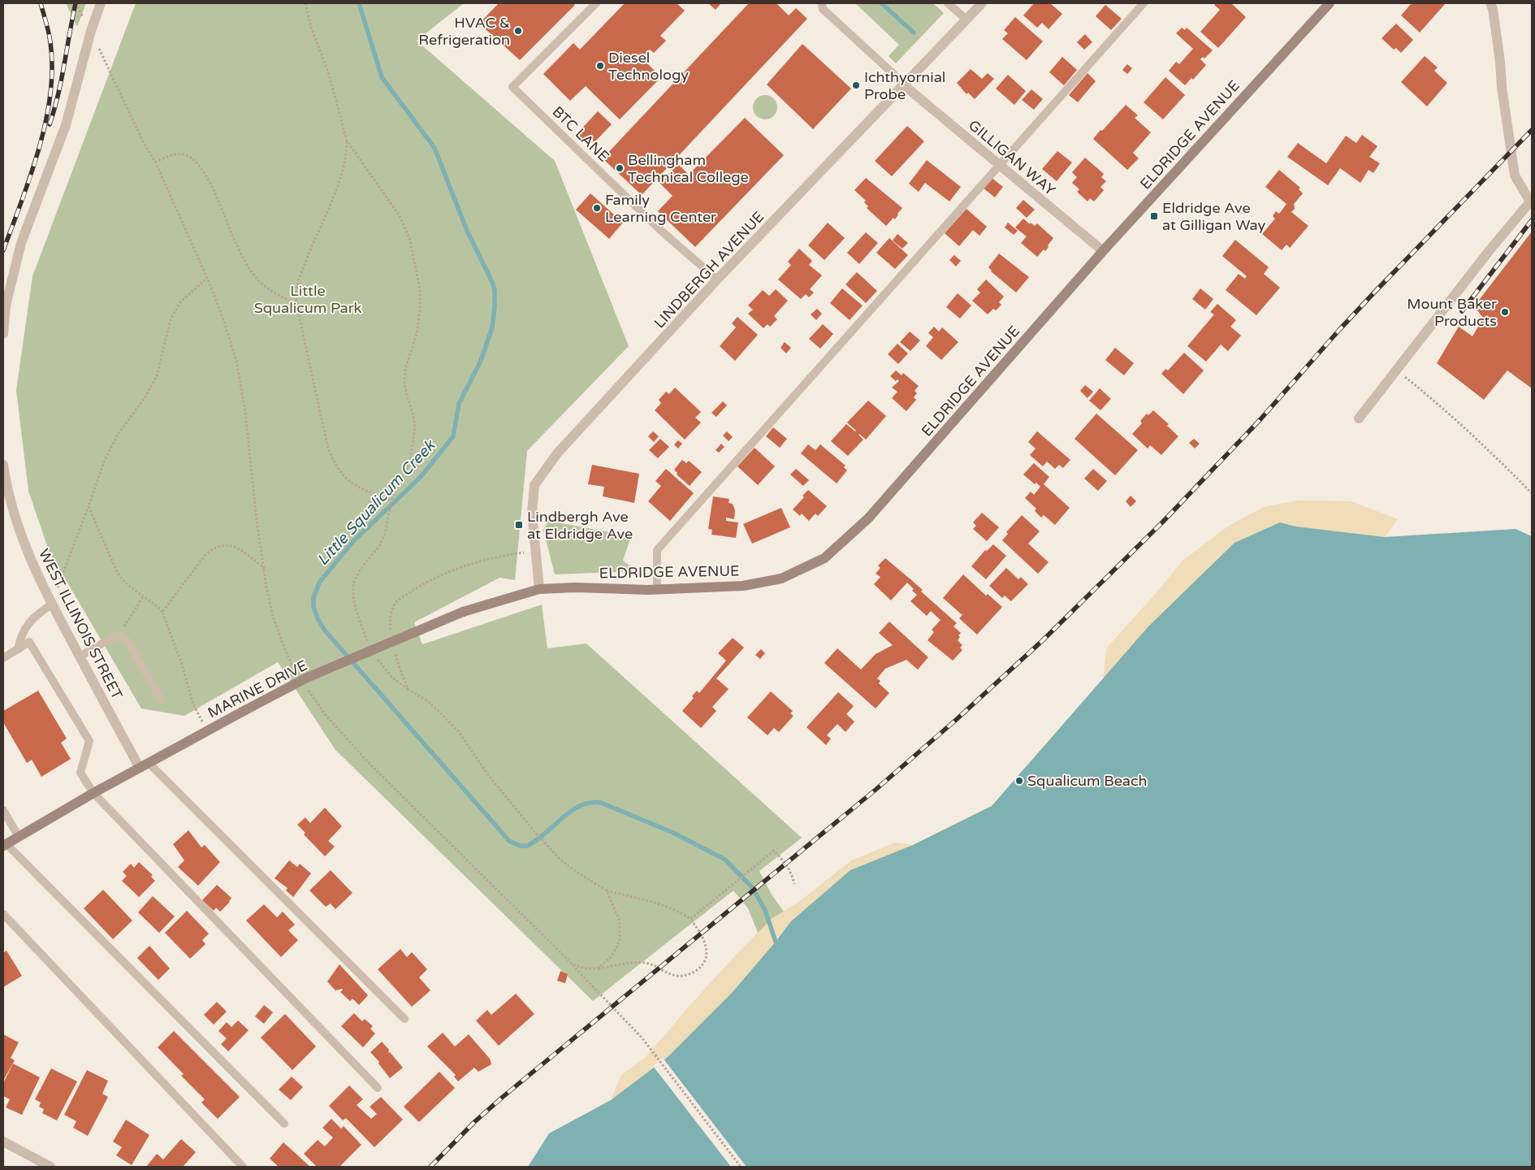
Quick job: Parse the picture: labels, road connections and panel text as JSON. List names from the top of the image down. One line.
{"streets":{"main road":["ELDRIDGE AVENUE","MARINE DRIVE"],"street":["GILLIGAN WAY","LINDBERGH AVENUE","WEST ILLINOIS STREET"],"lane":["BTC LANE"]},"crossings":[["BTC LANE","LINDBERGH AVENUE"],["ELDRIDGE AVENUE","GILLIGAN WAY"],["ELDRIDGE AVENUE","LINDBERGH AVENUE"],["ELDRIDGE AVENUE","MARINE DRIVE"],["GILLIGAN WAY","LINDBERGH AVENUE"],["LINDBERGH AVENUE","MARINE DRIVE"],["WEST ILLINOIS STREET","MARINE DRIVE"]],"water":["Little Squalicum Creek"],"parks":["Little Squalicum Park"],"places":{"other":["HVAC & Refrigeration","Diesel Technology","Ichthyornial Probe","Bellingham Technical College","Family Learning Center","Mount Baker Products","Squalicum Beach"],"transit":["Eldridge Ave at Gilligan Way","Lindbergh Ave at Eldridge Ave"]}}
